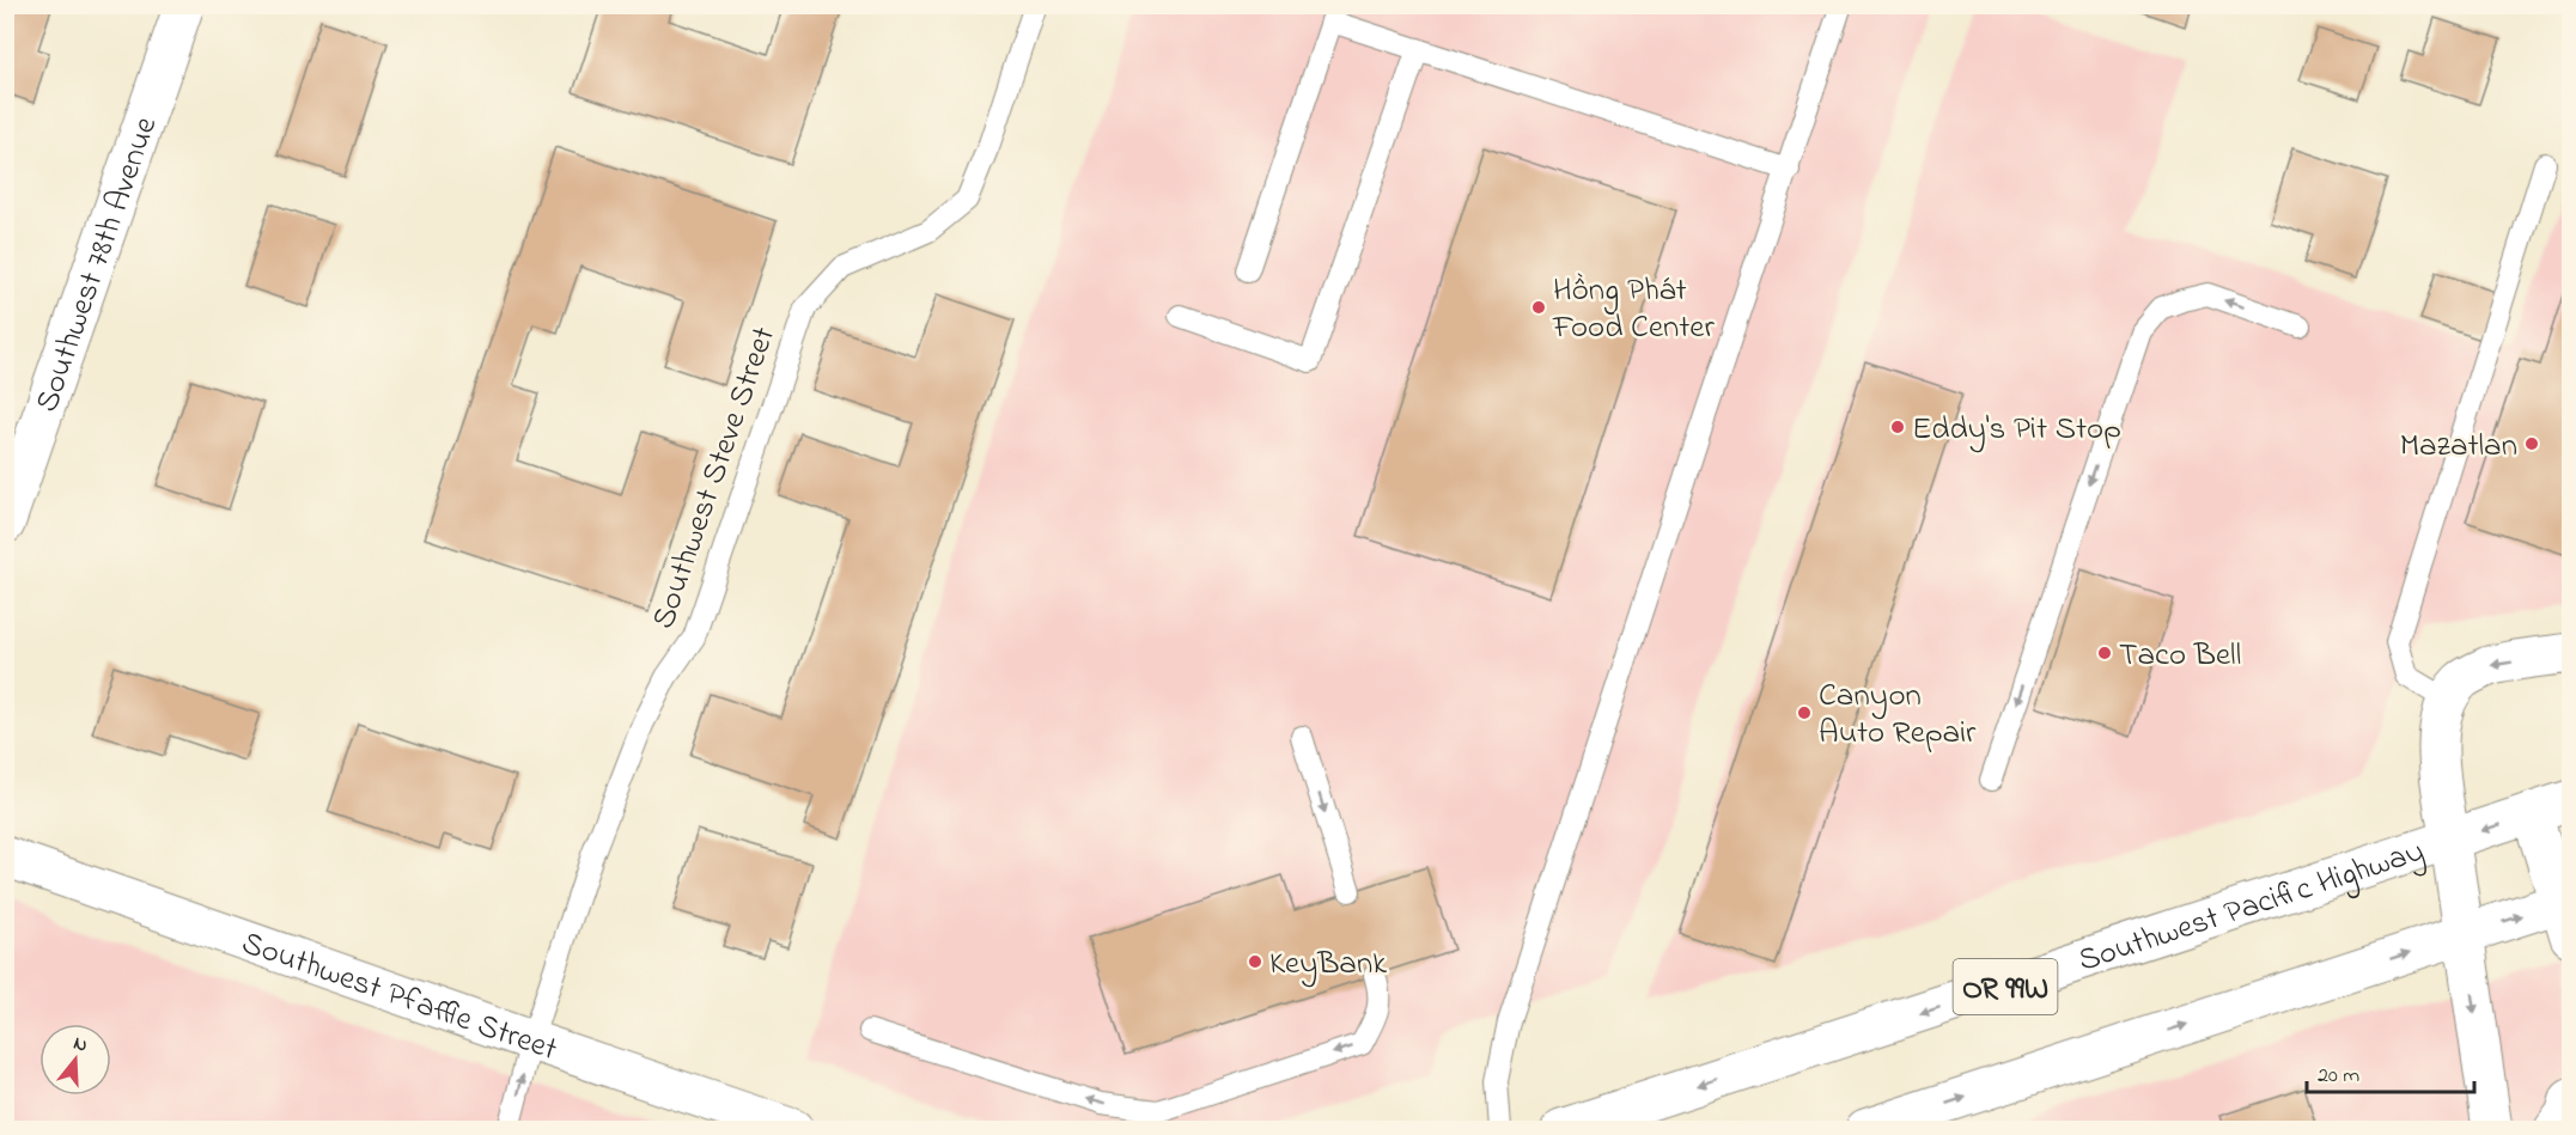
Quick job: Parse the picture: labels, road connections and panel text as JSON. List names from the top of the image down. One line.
{"streets":{"main road":["Southwest 78th Avenue","Southwest Pacific Highway","OR 99W","Southwest Pfaffle Street"],"lane":["Southwest Steve Street"]},"crossings":[["Southwest Steve Street","Southwest Pfaffle Street"]],"places":["Hồng Phát Food Center","Eddy's Pit Stop","Mazatlan","Taco Bell","Canyon Auto Repair","KeyBank"],"scale_bar":"20 m","north":"top"}
